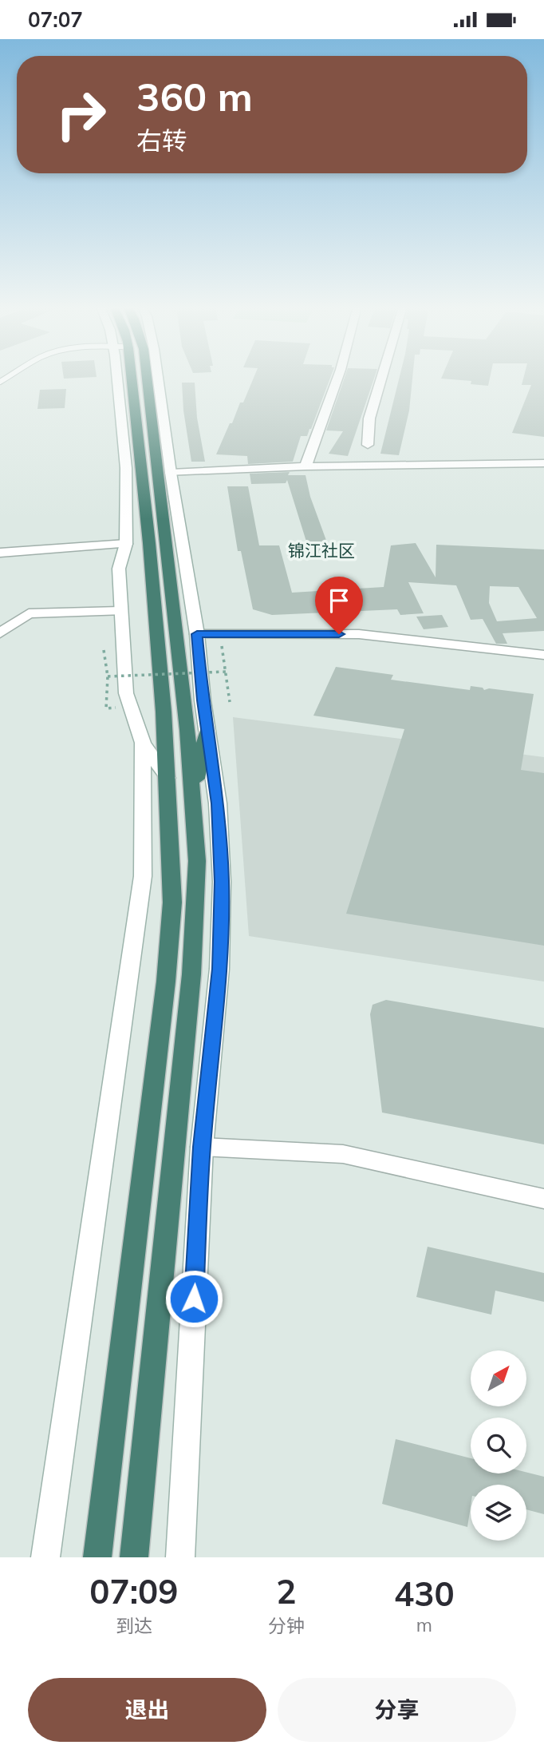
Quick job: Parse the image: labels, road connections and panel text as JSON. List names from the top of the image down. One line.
{"districts":["锦江社区"],"north":"top right","page":{"status":"07:07","turn":["360 m","右转"],"eta":["07:09","到达","2","分钟","430","m"],"buttons":["退出","分享"]}}
